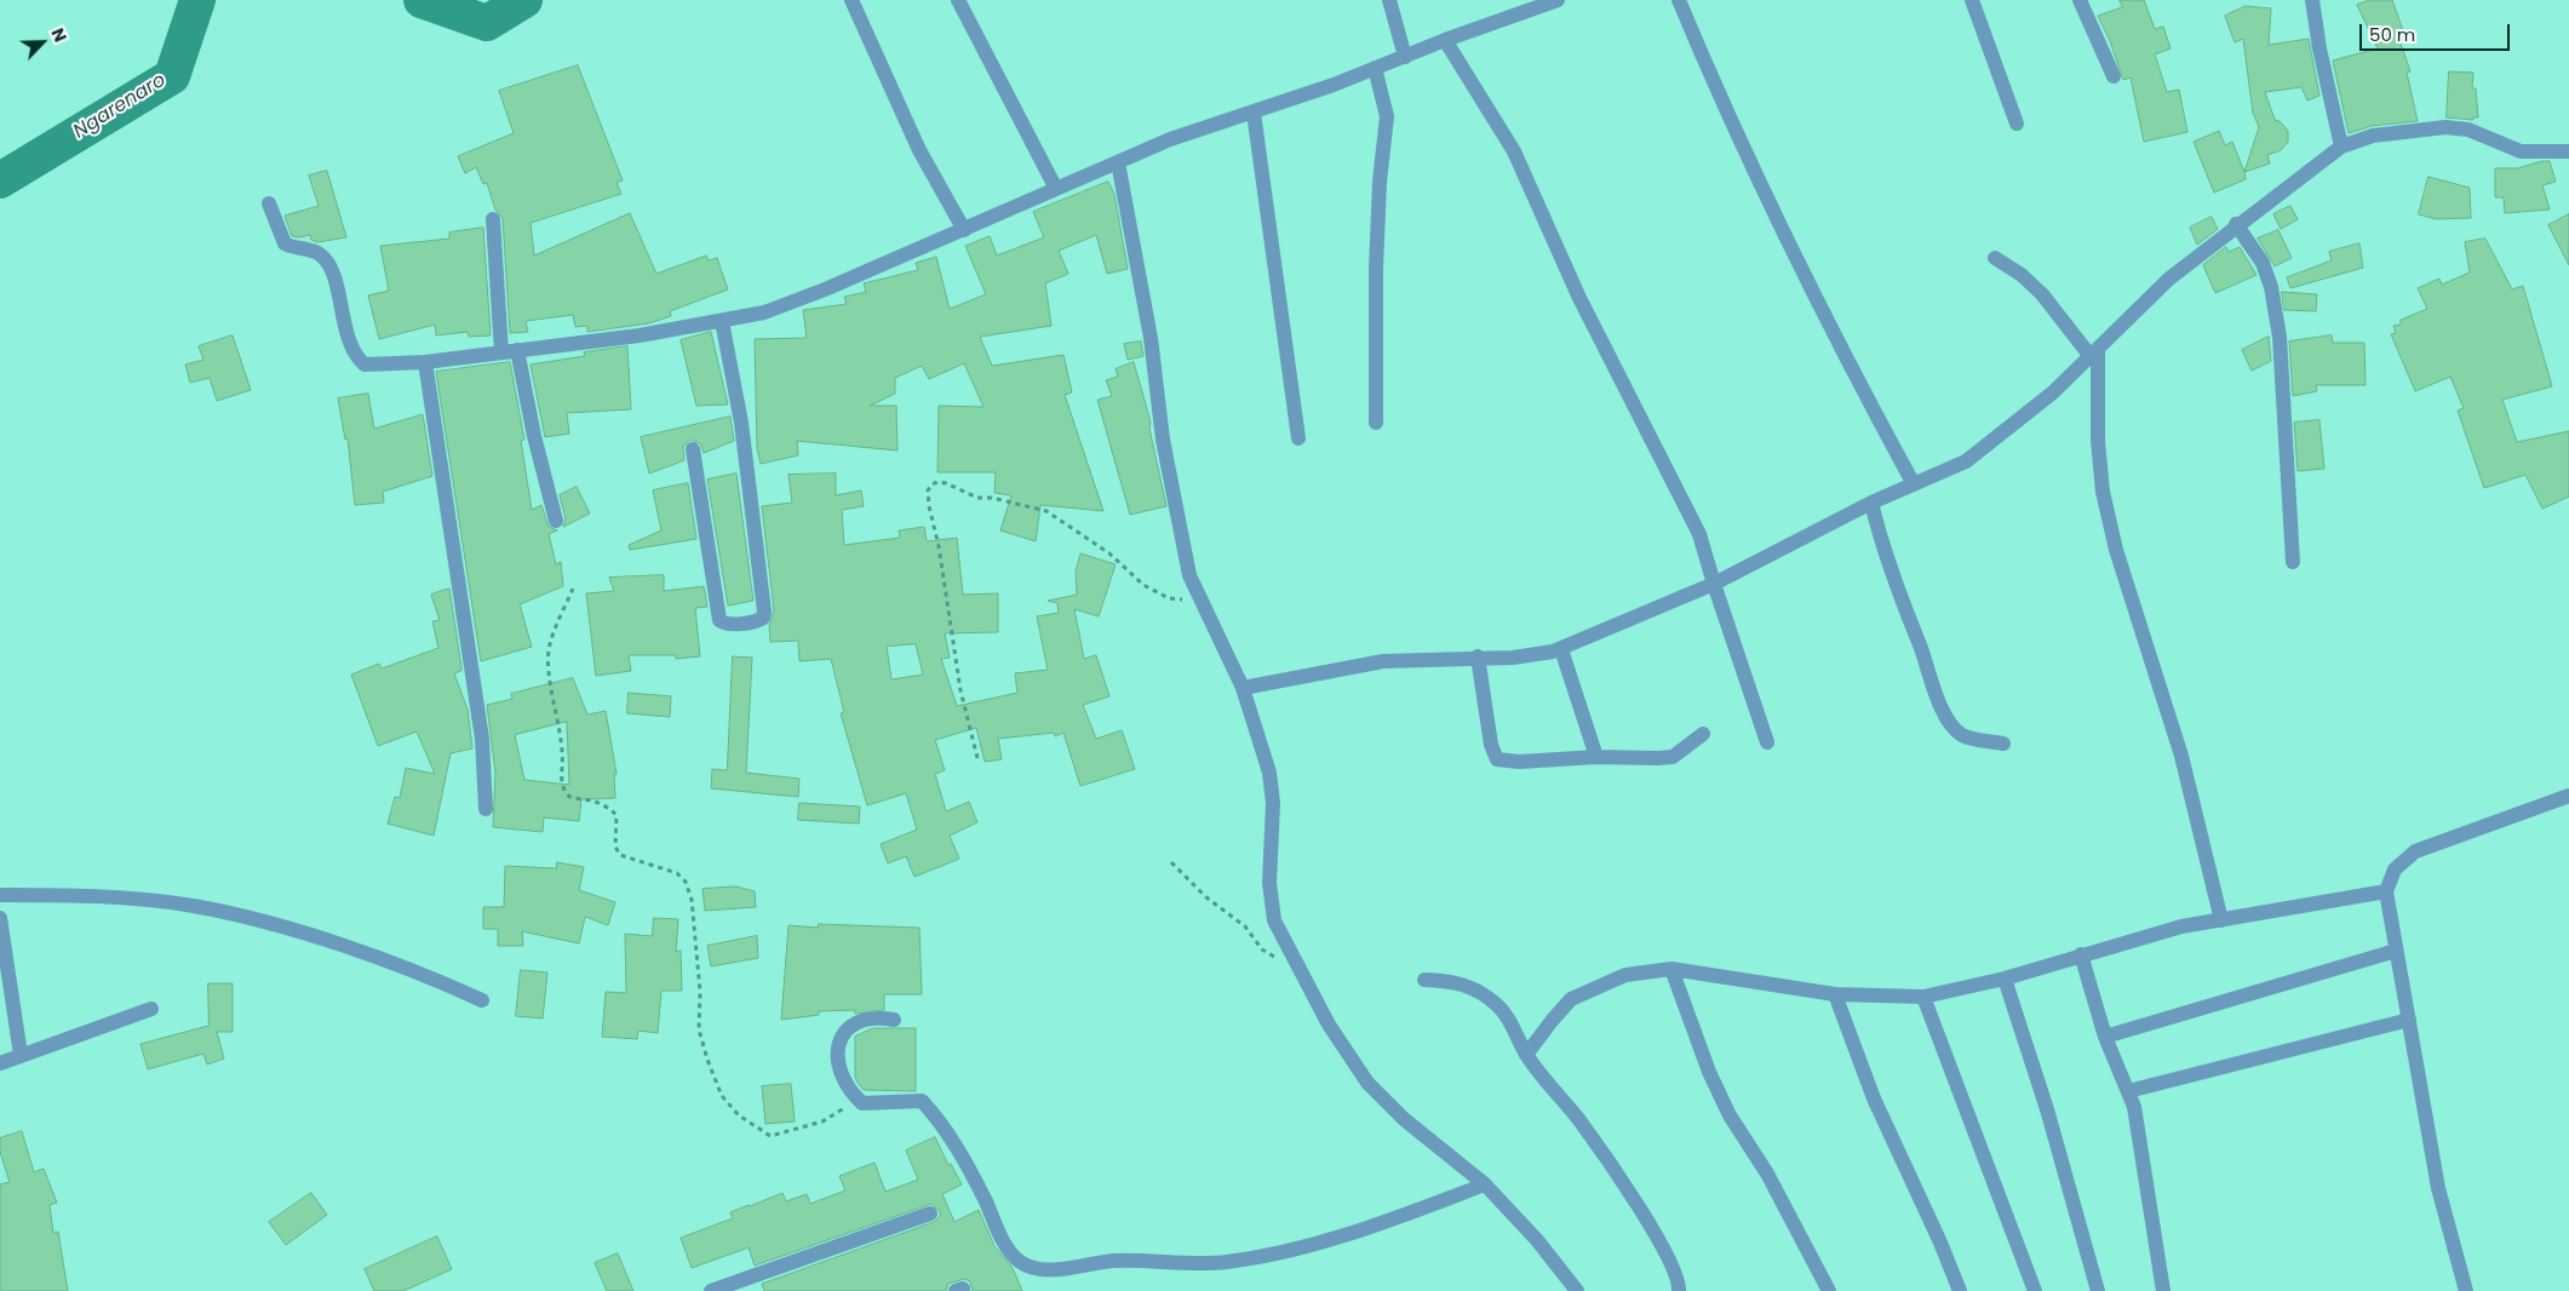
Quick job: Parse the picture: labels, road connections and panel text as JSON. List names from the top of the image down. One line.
{"water":["Ngarenaro"],"scale_bar":"50 m","north":"top right"}
